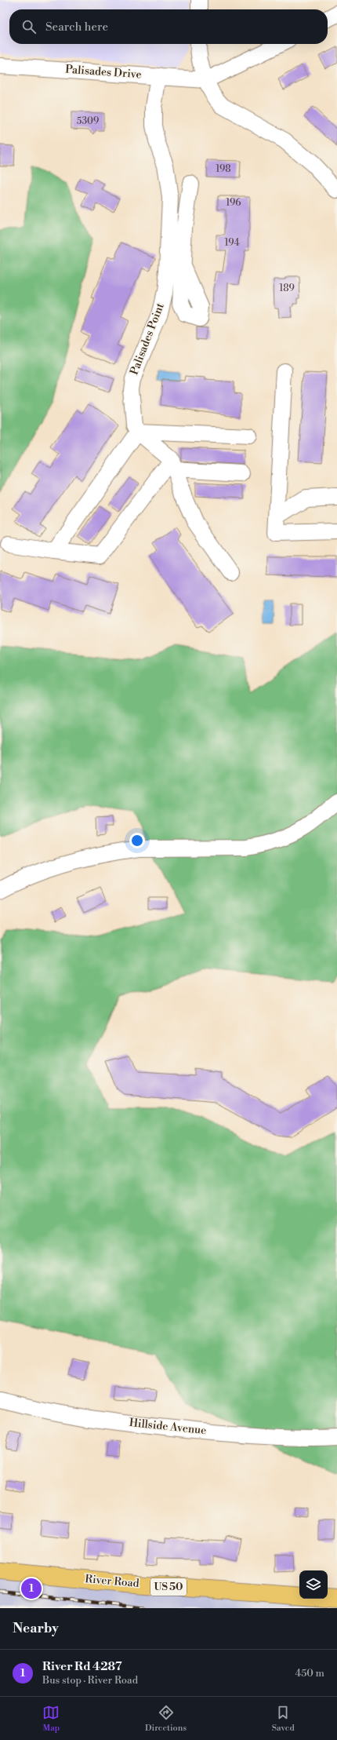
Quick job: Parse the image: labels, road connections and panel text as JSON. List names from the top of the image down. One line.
{"streets":{"main road":["River Road","US 50"],"street":["Palisades Drive","Palisades Point","Hillside Avenue"]},"crossings":[["Palisades Drive","Palisades Point"]],"house_numbers":["5309","198","196","194","189"],"page":{"search":"Search here","pins":"1","heading":"Nearby","list":[{"mark":"1","name":"River Rd 4287","note":"Bus stop · River Road","value":"450 m"}],"nav":["Map","Directions","Saved"]}}
